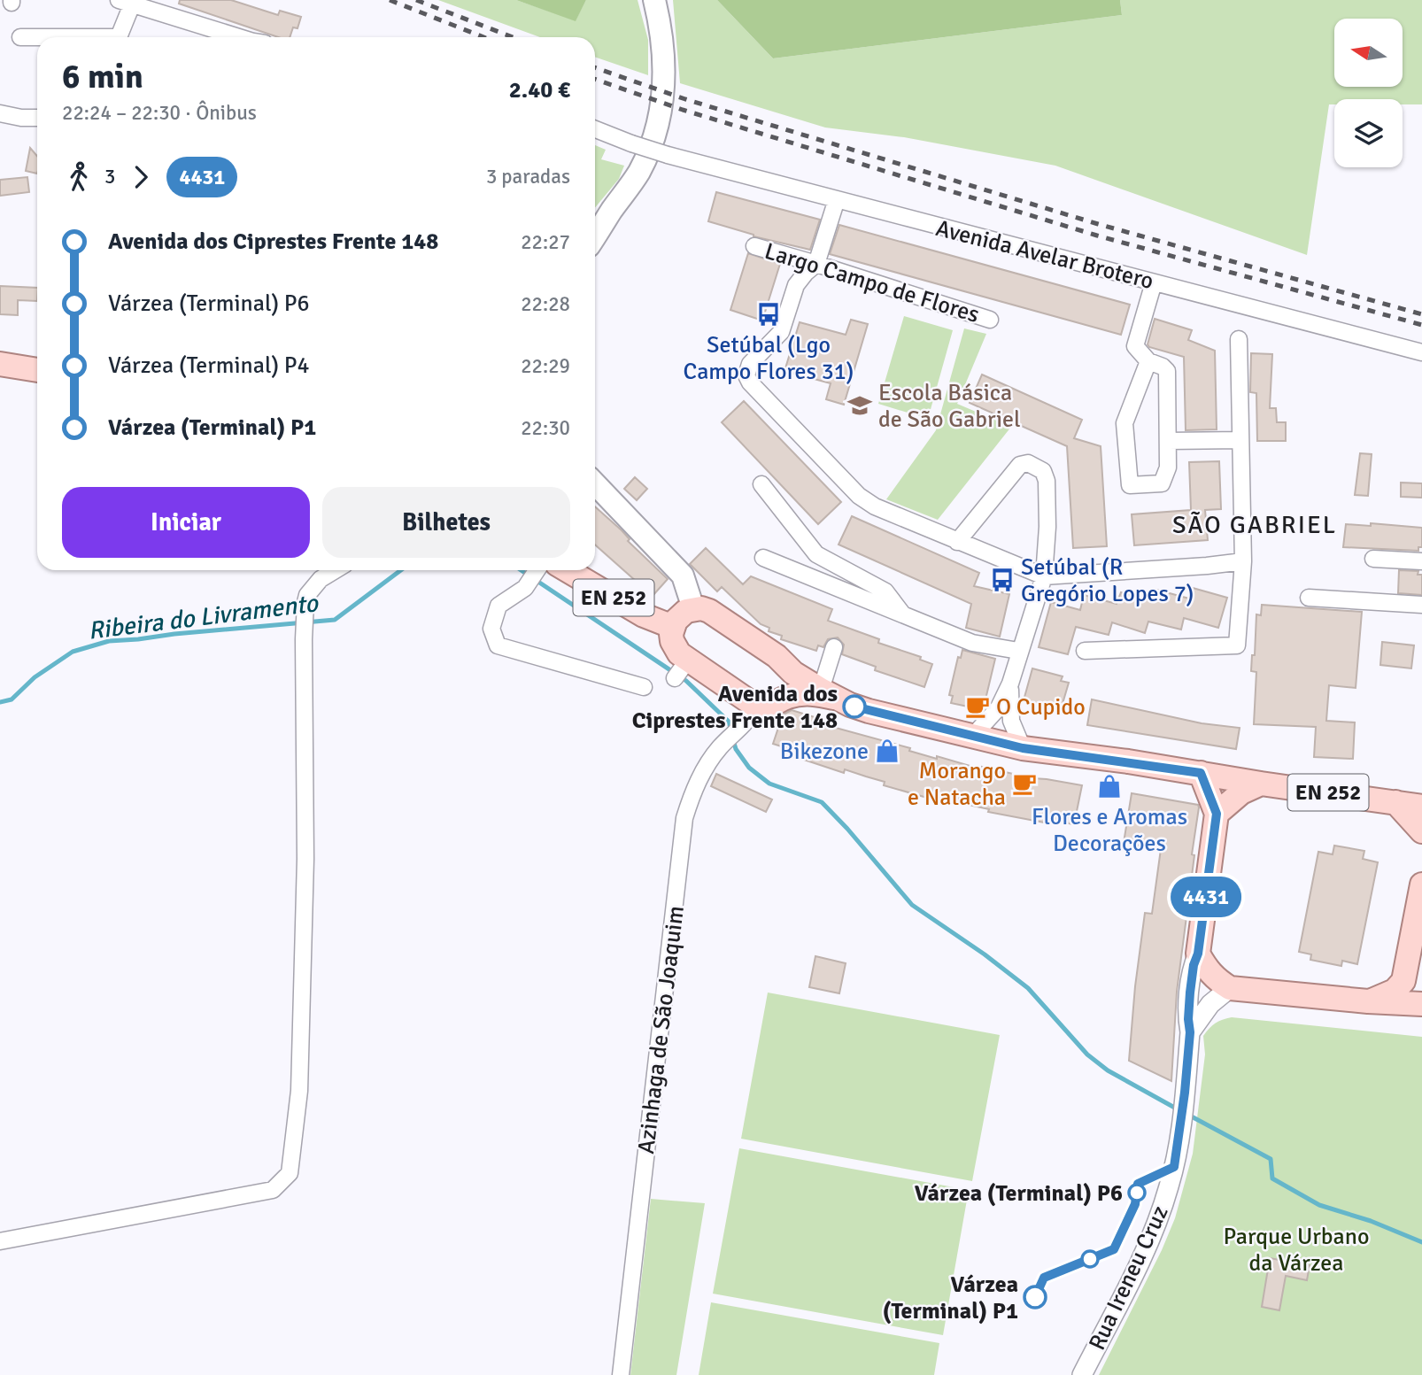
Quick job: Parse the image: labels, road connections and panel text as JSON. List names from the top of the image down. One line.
{"streets":{"main road":["EN 252"],"street":["Avenida Avelar Brotero","Largo Campo de Flores","Azinhaga de São Joaquim","Rua Ireneu Cruz"]},"crossings":[["EN 252","Azinhaga de São Joaquim"]],"districts":["SÃO GABRIEL"],"water":["Ribeira do Livramento"],"parks":["Parque Urbano da Várzea"],"places":{"bus stop":["Setúbal (Lgo Campo Flores 31)","Setúbal (R Gregório Lopes 7)"],"school or university":["Escola Básica de São Gabriel"],"other":["Avenida dos Ciprestes Frente 148","Várzea (Terminal) P6","Várzea (Terminal) P1"],"cafe":["O Cupido","Morango e Natacha"],"shop":["Bikezone","Flores e Aromas Decorações"]},"lines":["bus line 4431"],"north":"left","page":{"on_map":"4431","heading":["6 min","22:24 – 22:30 · Ônibus","2.40 €"],"legs":["3","4431","3 paradas"],"list":[{"name":"Avenida dos Ciprestes Frente 148","value":"22:27"},{"name":"Várzea (Terminal) P6","value":"22:28"},{"name":"Várzea (Terminal) P4","value":"22:29"},{"name":"Várzea (Terminal) P1","value":"22:30"}],"buttons":["Iniciar","Bilhetes"]}}
